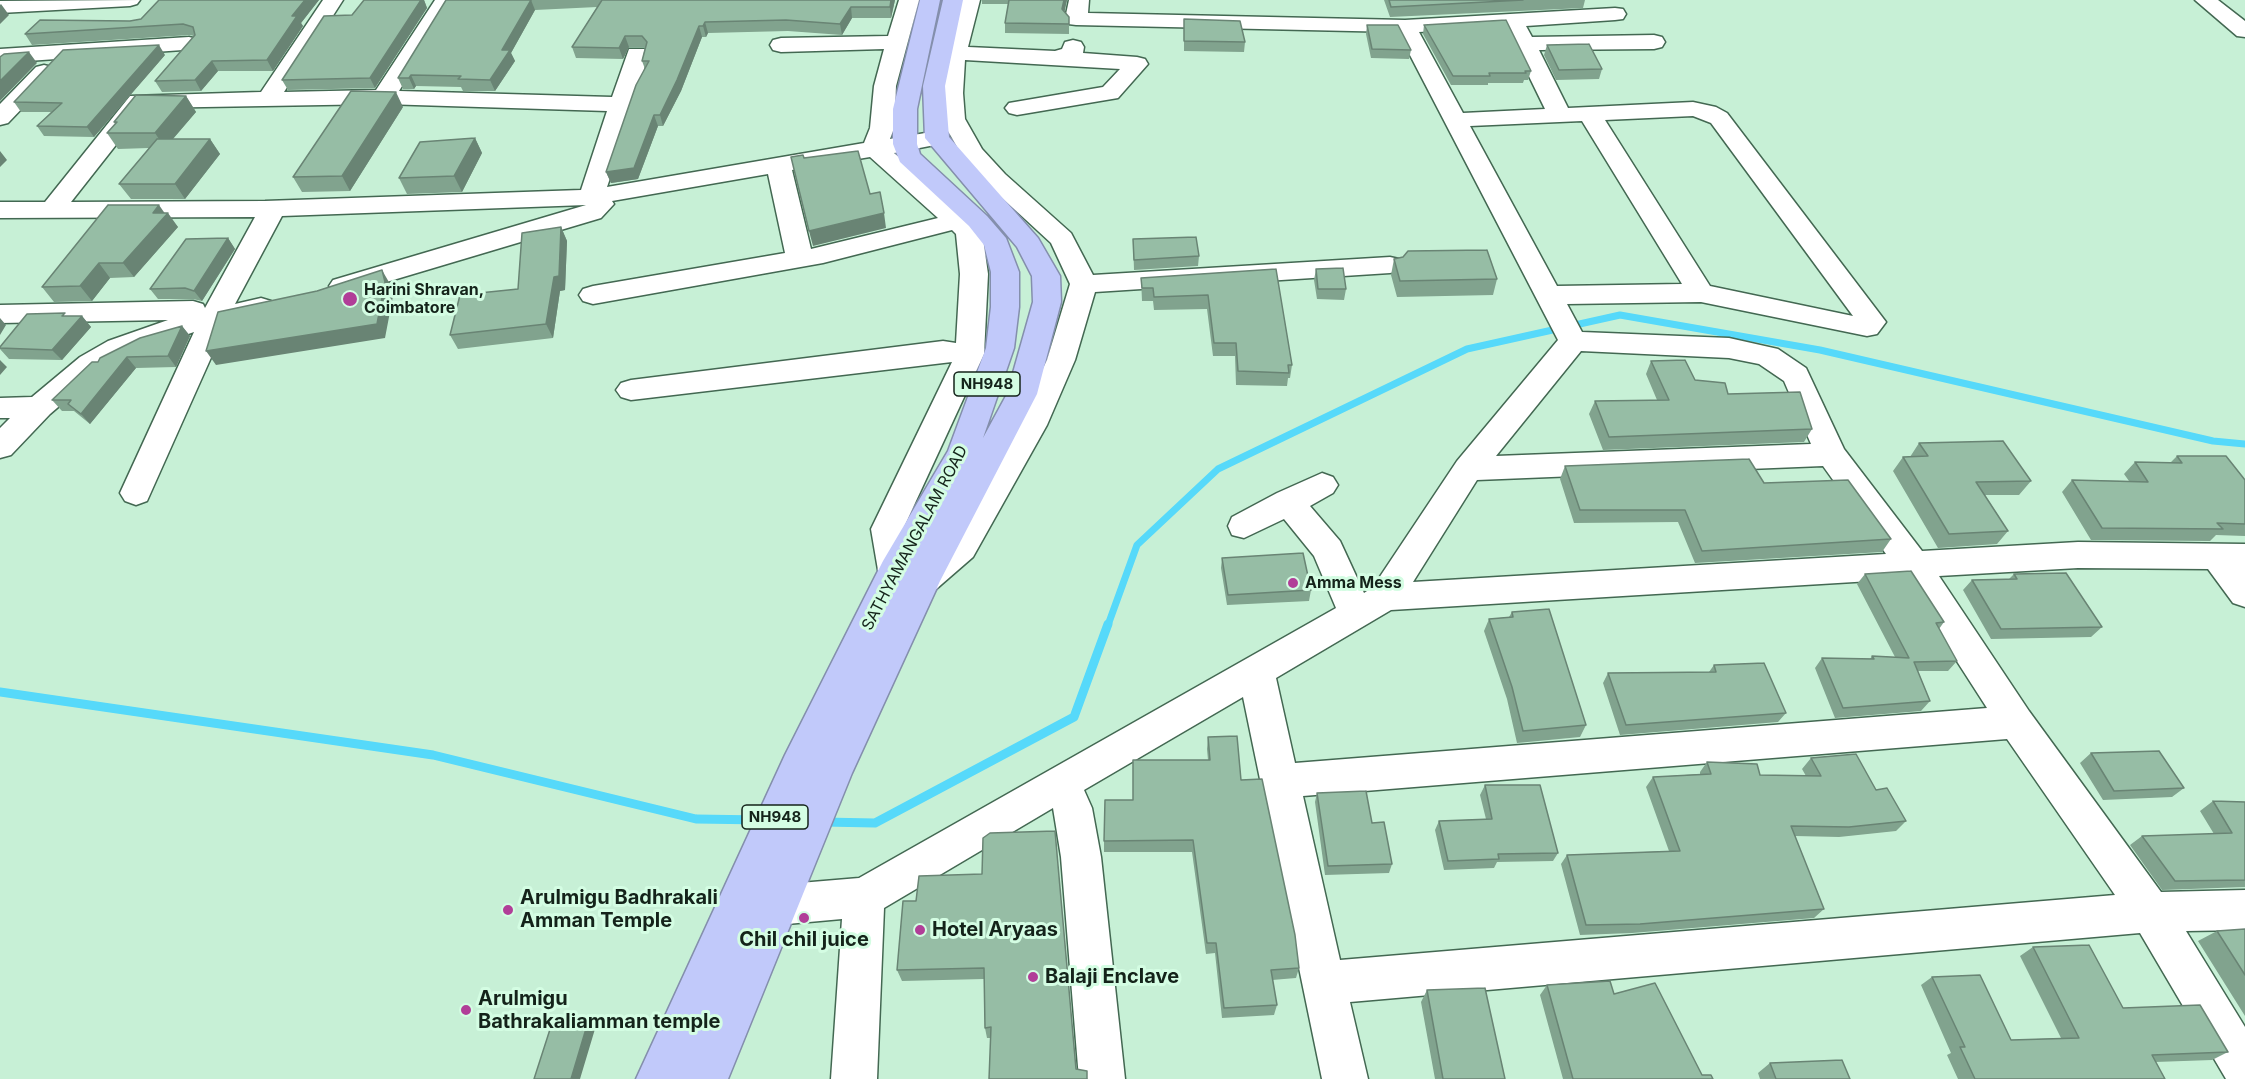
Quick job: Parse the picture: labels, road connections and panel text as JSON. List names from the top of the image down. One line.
{"streets":{"highway":["NH948","SATHYAMANGALAM ROAD"]},"crossings":[["NH948","SATHYAMANGALAM ROAD"]],"places":["Harini Shravan, Coimbatore","Amma Mess","Arulmigu Badhrakali Amman Temple","Chil chil juice","Hotel Aryaas","Balaji Enclave","Arulmigu Bathrakaliamman temple"]}
